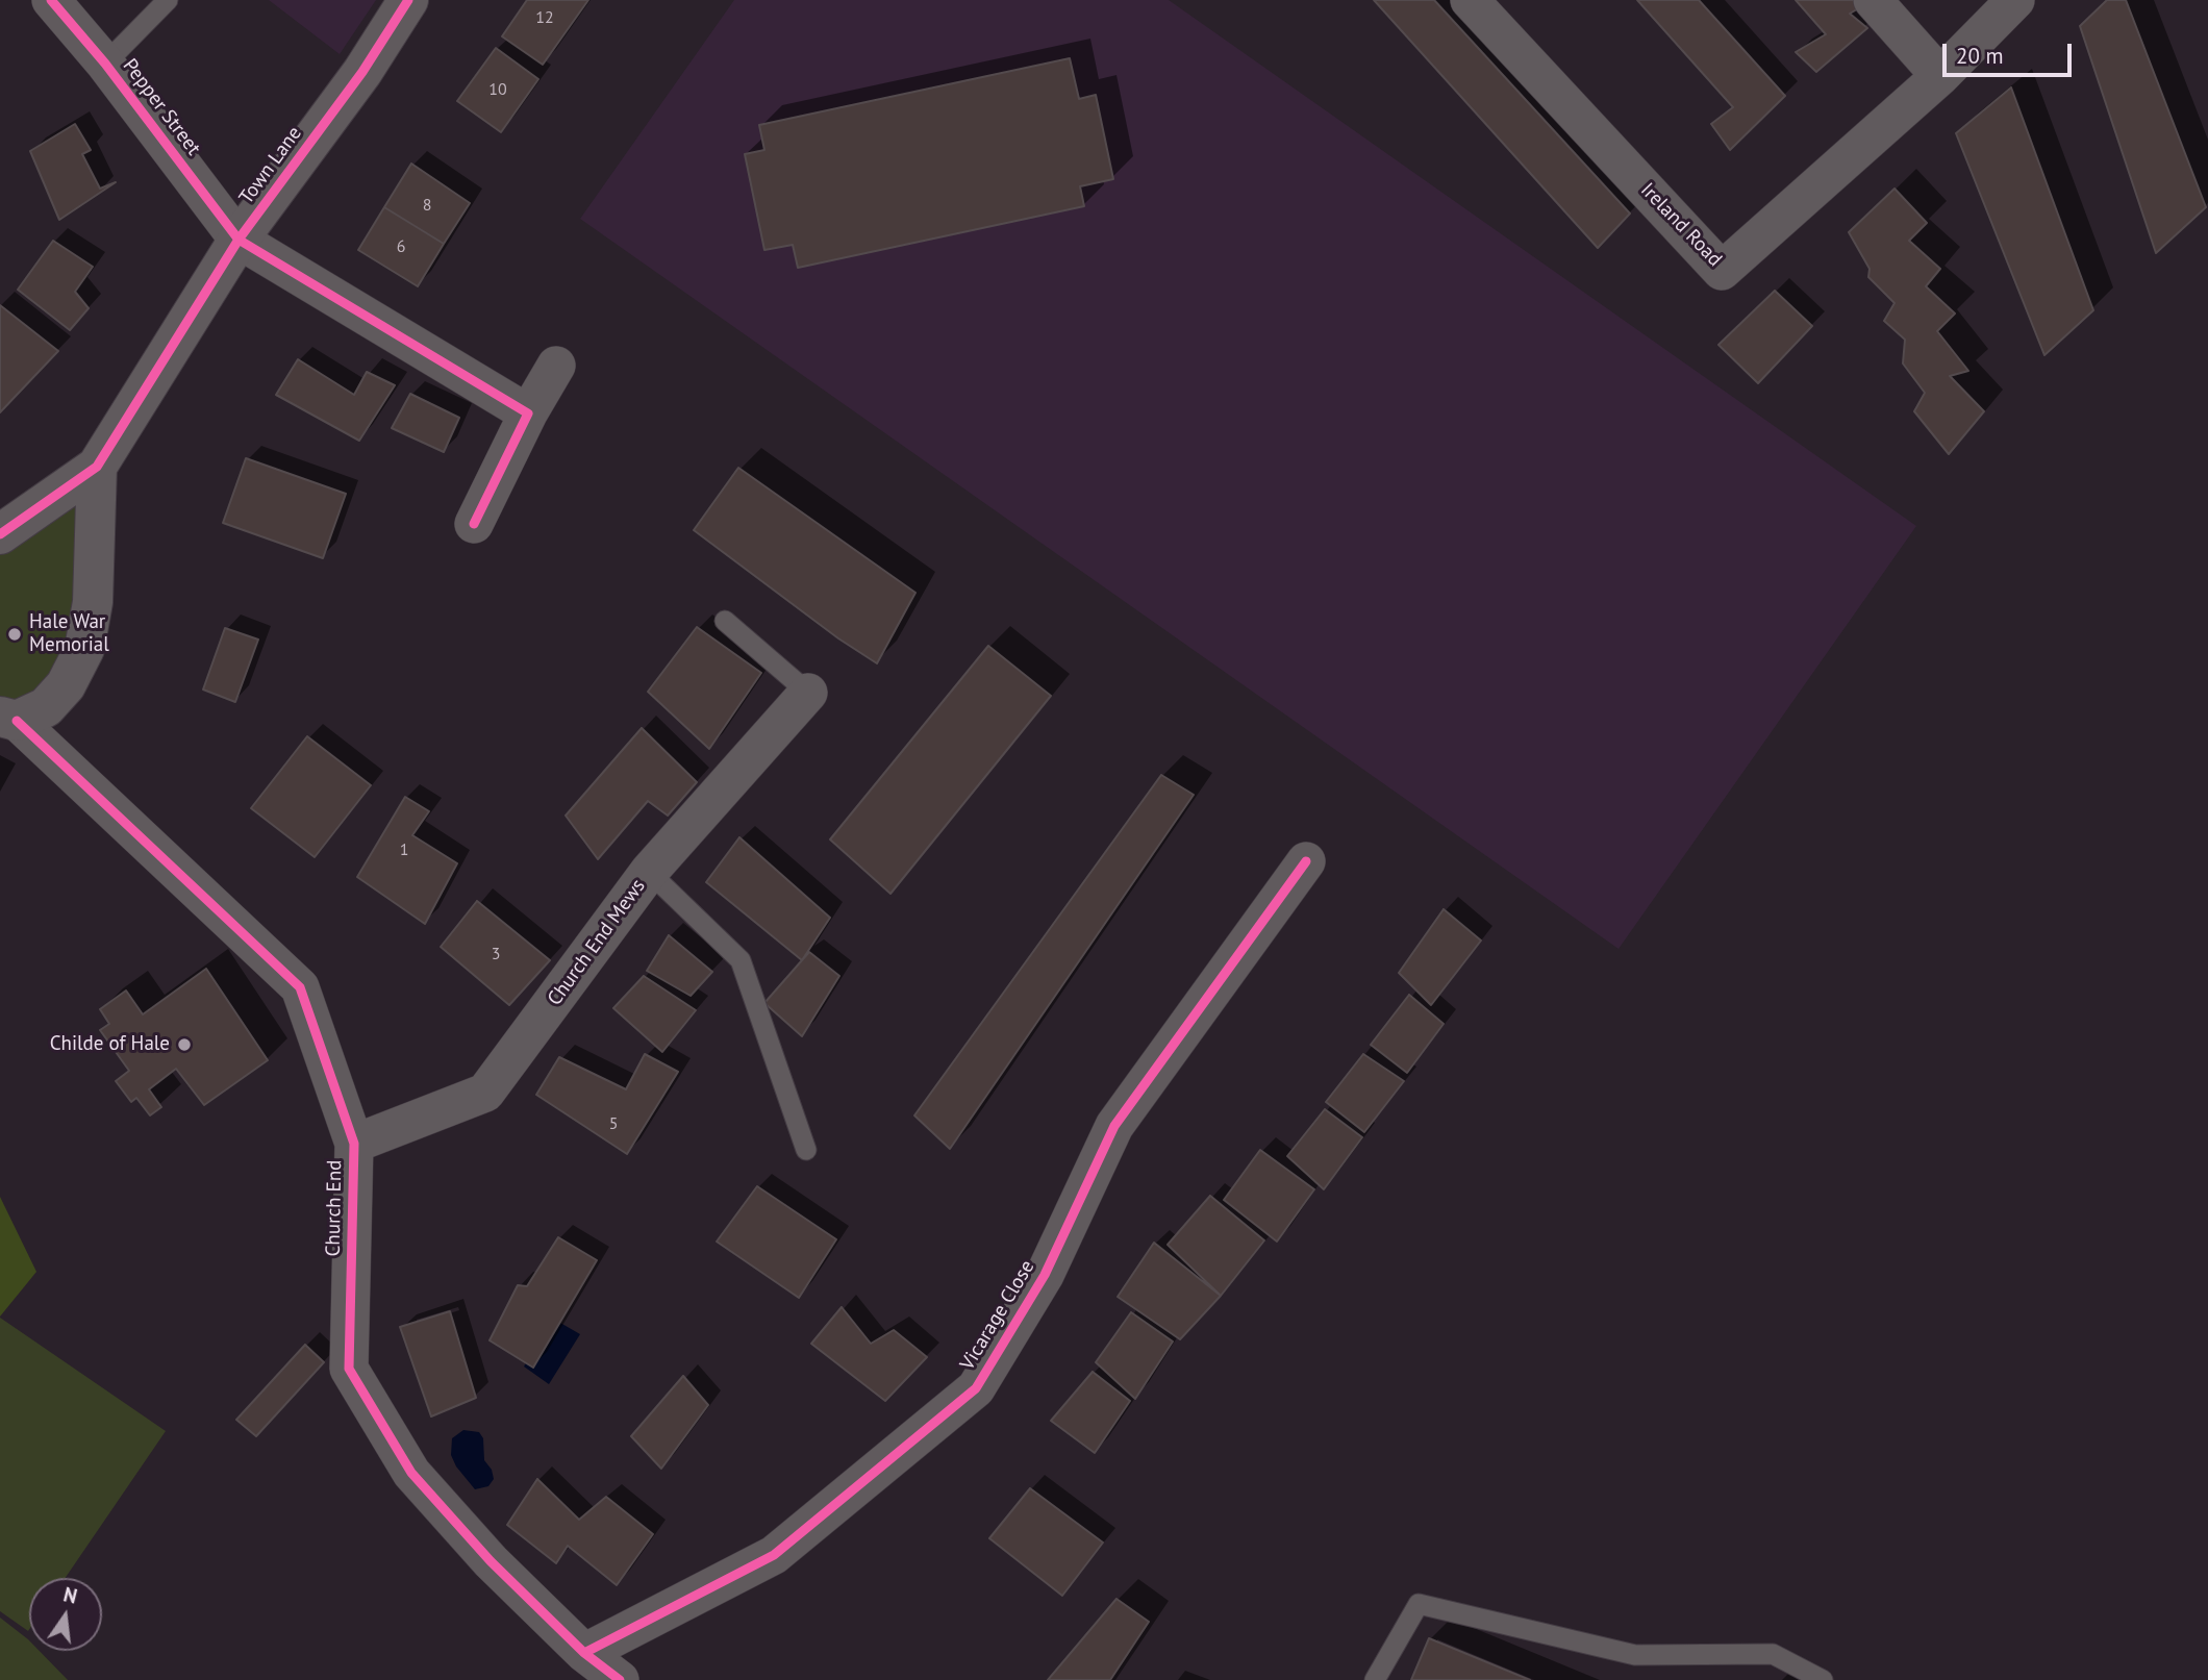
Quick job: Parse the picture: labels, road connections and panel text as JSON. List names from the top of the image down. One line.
{"streets":{"street":["Pepper Street","Town Lane","Ireland Road","Church End Mews","Church End","Vicarage Close"]},"crossings":[["Pepper Street","Town Lane"],["Church End Mews","Church End"],["Church End","Vicarage Close"]],"places":["Hale War Memorial","Childe of Hale"],"house_numbers":["12","10","8","6","1","3","5"],"scale_bar":"20 m","north":"top"}
